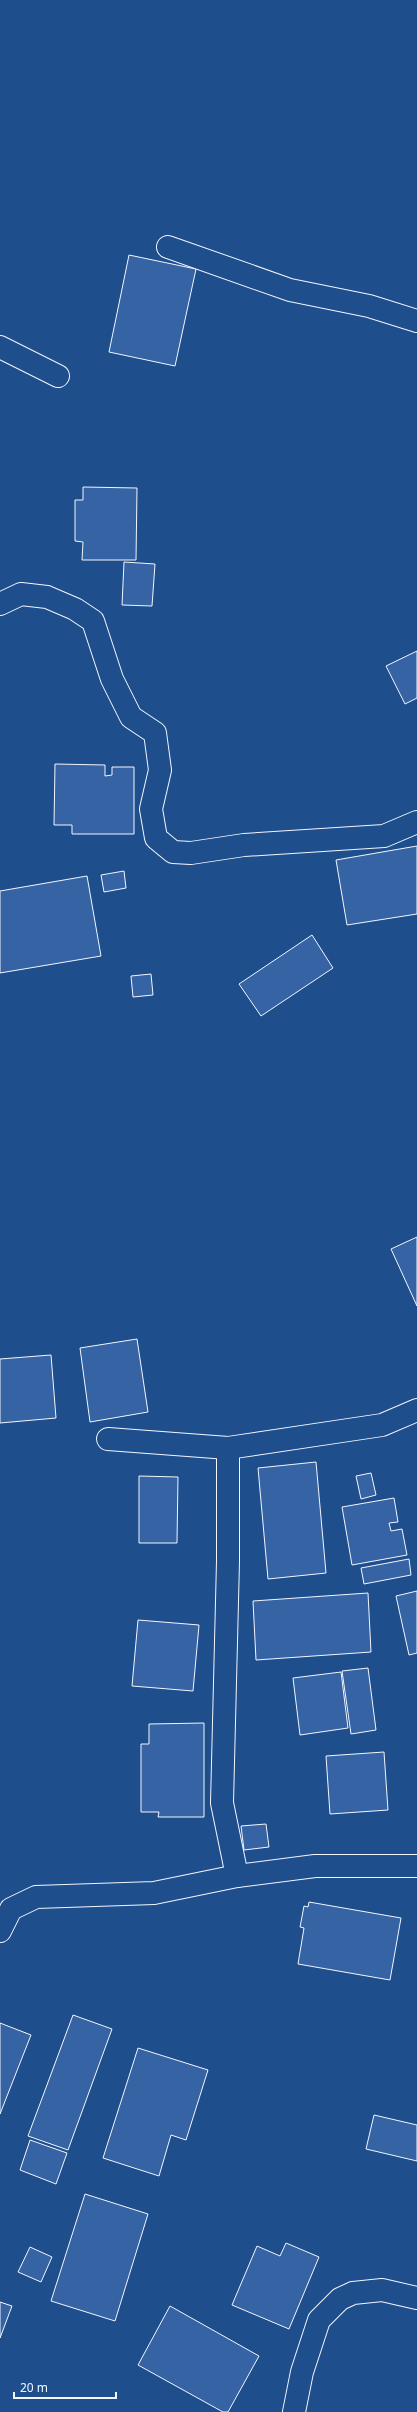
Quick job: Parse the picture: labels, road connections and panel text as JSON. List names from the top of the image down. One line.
{"scale_bar":"20 m"}
